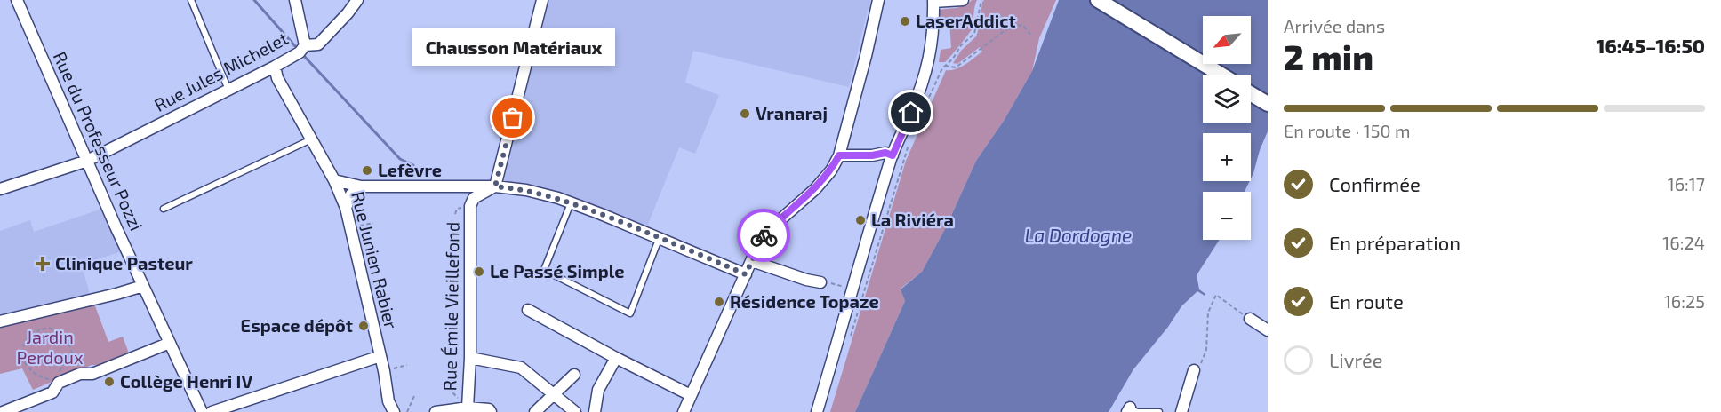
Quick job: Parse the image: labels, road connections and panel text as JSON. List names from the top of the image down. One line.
{"streets":{"street":["Rue Jules Michelet","Rue du Professeur Pozzi","Rue Junien Rabier","Rue Émile Vieillefond"]},"crossings":[["Rue Jules Michelet","Rue du Professeur Pozzi"],["Rue Jules Michelet","Rue Junien Rabier"]],"water":["La Dordogne"],"parks":["Jardin Perdoux"],"places":{"other":["LaserAddict","Vranaraj","Chausson Matériaux","Lefèvre","La Riviéra","Le Passé Simple","Résidence Topaze","Espace dépôt","Collège Henri IV"],"health":["Clinique Pasteur"]},"north":"bottom left","page":{"heading":["2 min","Arrivée dans","16:45–16:50"],"map_buttons":["+","−"],"bubble":"Chausson Matériaux","bar":"En route · 150 m","list":[["Confirmée","16:17"],["En préparation","16:24"],["En route","16:25"],"Livrée"]}}
